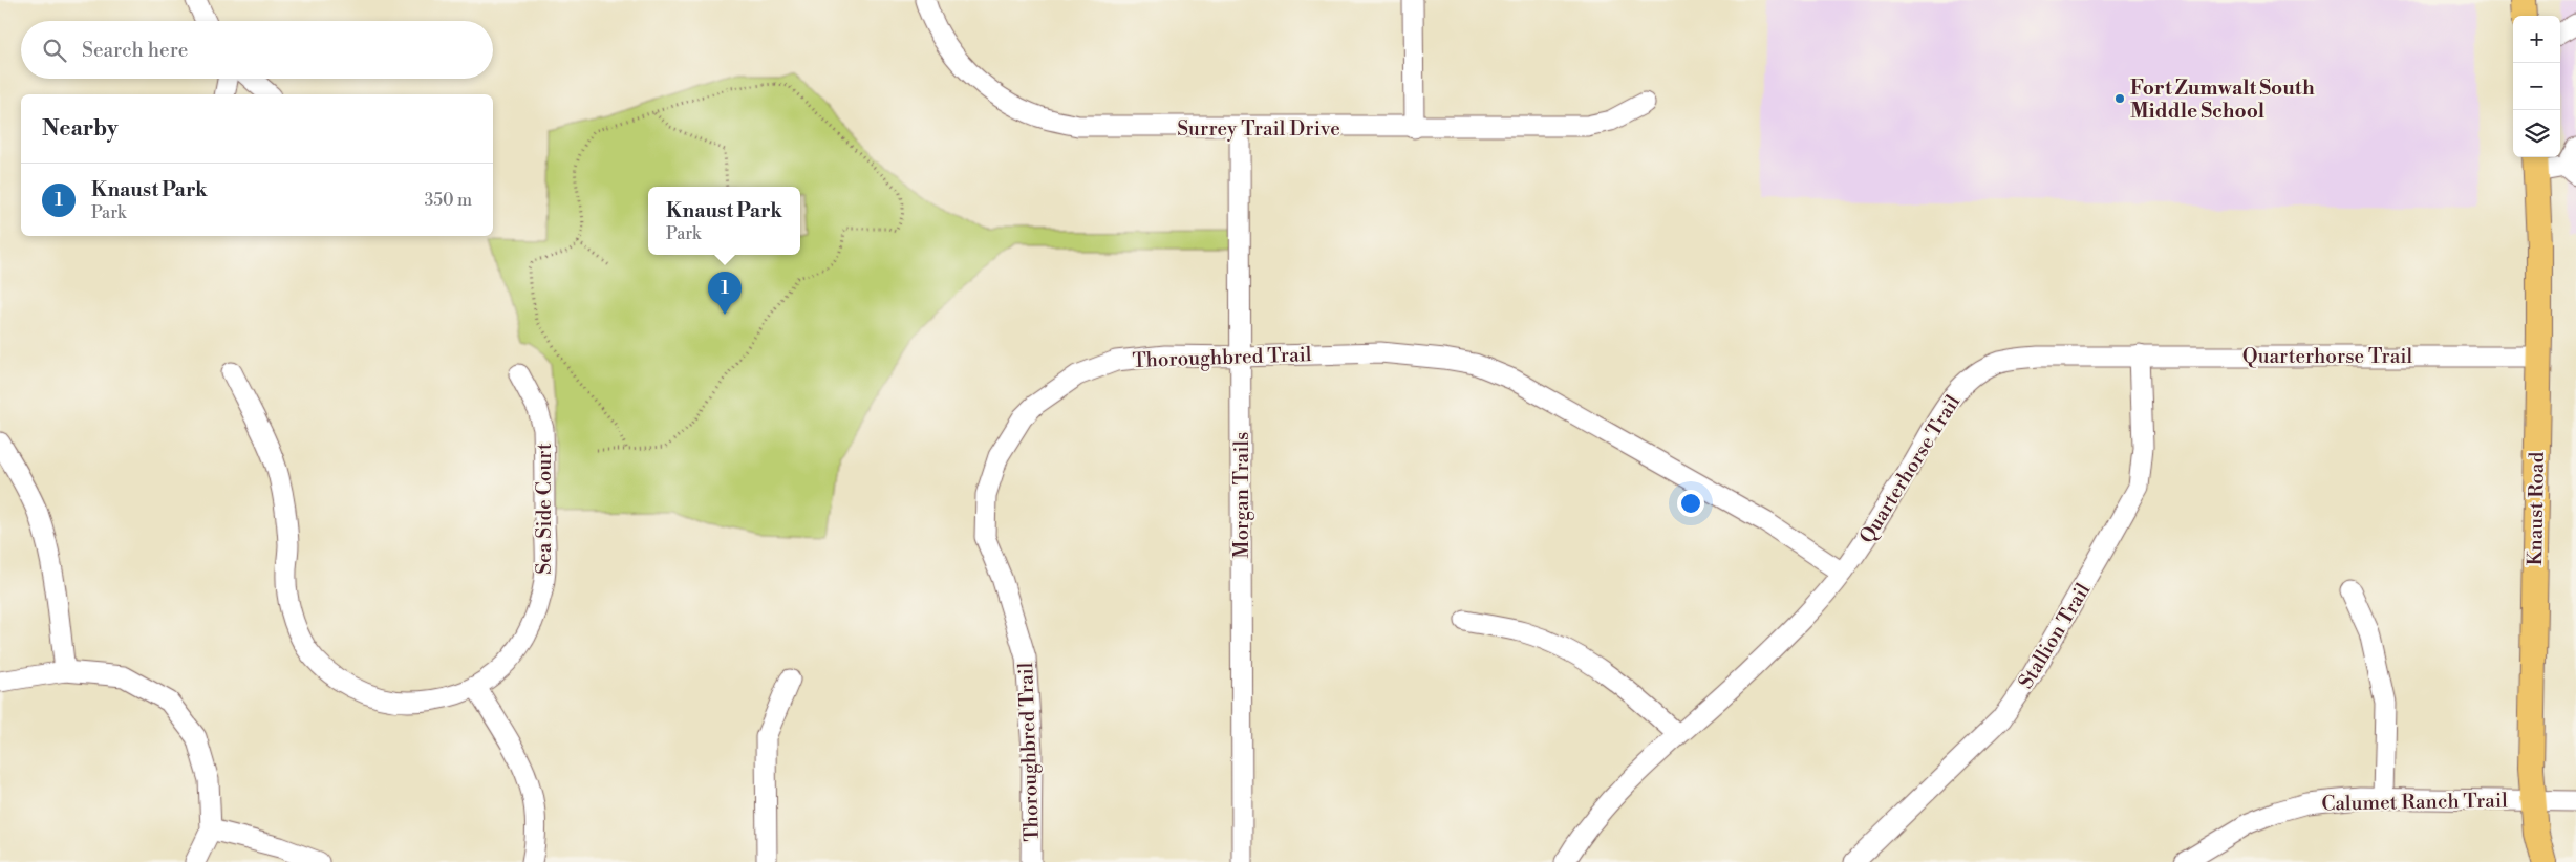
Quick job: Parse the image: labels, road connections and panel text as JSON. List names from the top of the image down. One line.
{"streets":{"main road":["Knaust Road"],"street":["Surrey Trail Drive","Quarterhorse Trail","Thoroughbred Trail","Morgan Trails","Sea Side Court","Stallion Trail","Calumet Ranch Trail"]},"crossings":[["Surrey Trail Drive","Morgan Trails"],["Quarterhorse Trail","Thoroughbred Trail"],["Quarterhorse Trail","Knaust Road"],["Quarterhorse Trail","Stallion Trail"],["Thoroughbred Trail","Morgan Trails"],["Knaust Road","Calumet Ranch Trail"]],"places":["Fort Zumwalt South Middle School"],"page":{"map_buttons":["+","−"],"search":"Search here","heading":"Nearby","list":[{"mark":"1","name":"Knaust Park","note":"Park","value":"350 m"}],"popup":["Knaust Park","Park"],"pins":"1"}}
